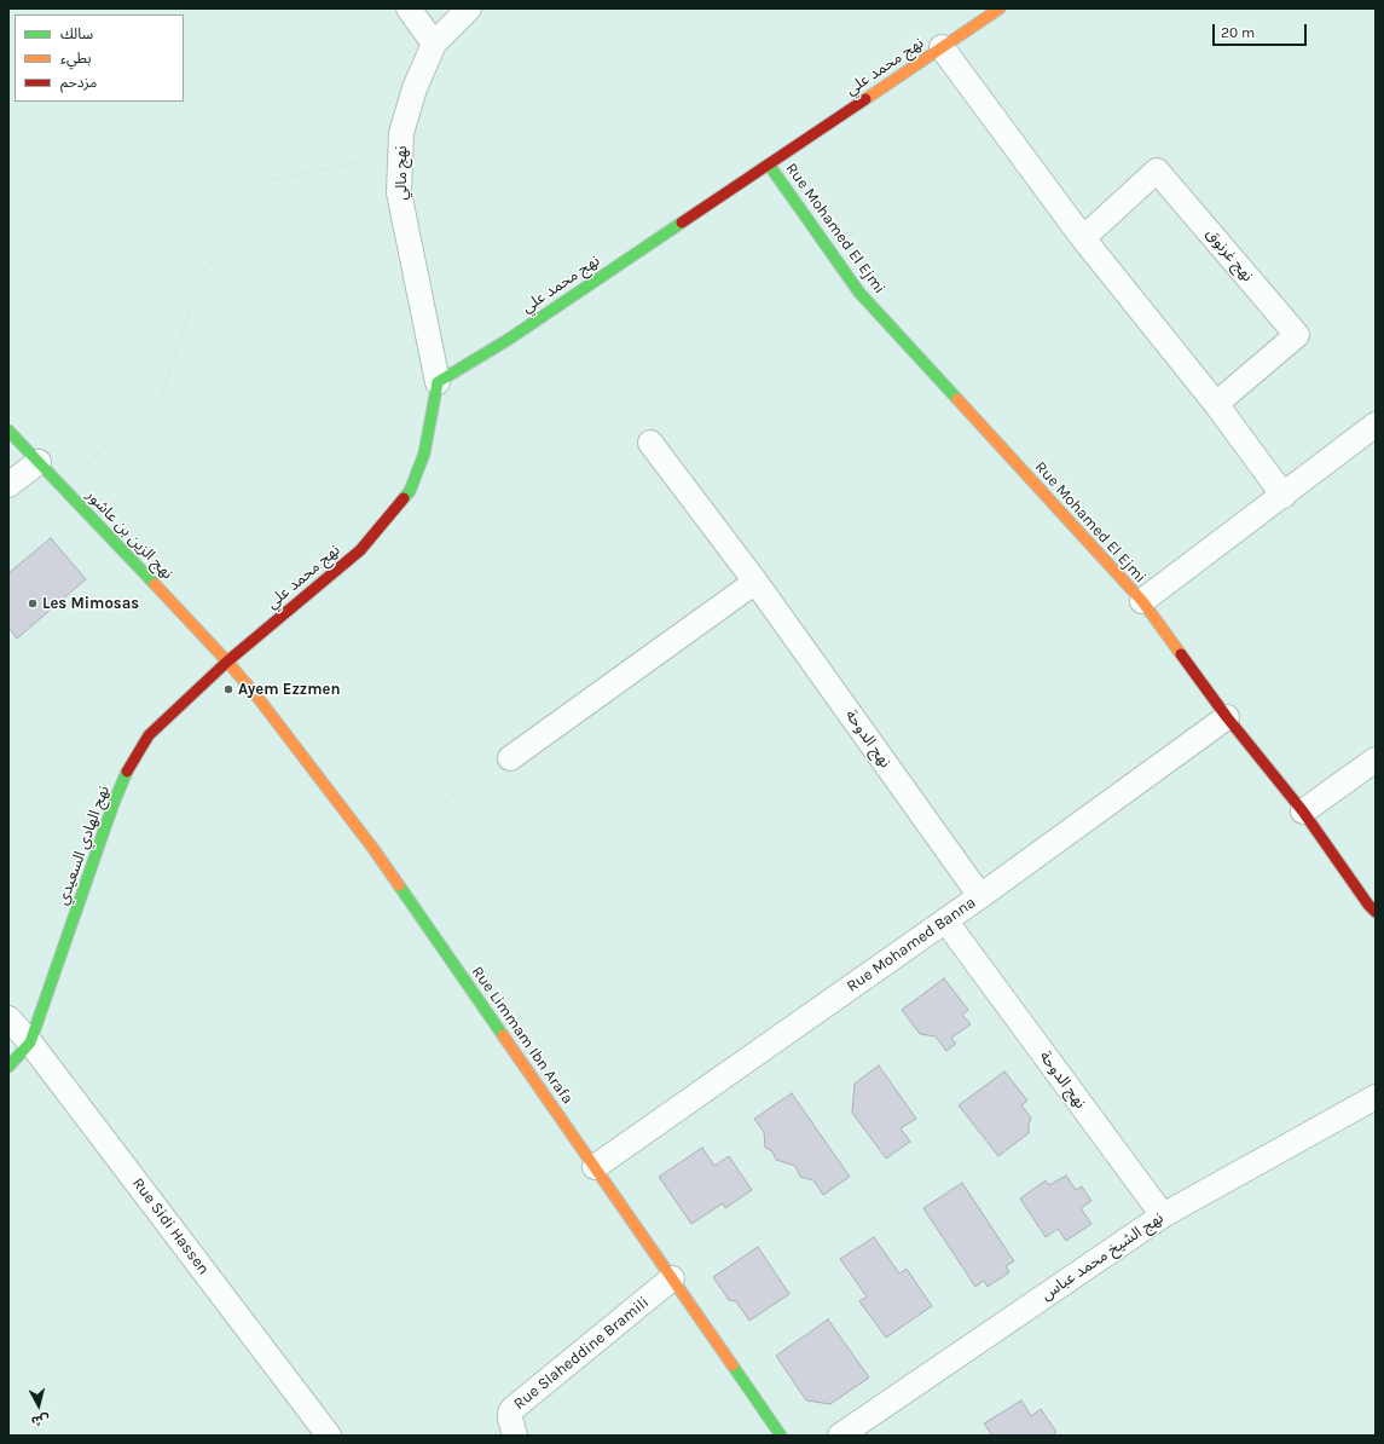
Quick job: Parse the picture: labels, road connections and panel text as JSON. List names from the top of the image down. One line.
{"streets":{"street":["نهج محمد علي","نهج مالي","Rue Mohamed El Ejmi","نهج غرنوق","نهج الزين بن عاشور","نهج الدوحة","نهج الهادي السعيدي","Rue Mohamed Banna","Rue Limmam Ibn Arafa","Rue Sidi Hassen","نهج الشيخ محمد عباس","Rue Slaheddine Bramili"]},"crossings":[["نهج محمد علي","نهج مالي"],["نهج محمد علي","Rue Mohamed El Ejmi"],["نهج محمد علي","نهج الزين بن عاشور"],["نهج محمد علي","نهج الهادي السعيدي"],["نهج محمد علي","Rue Limmam Ibn Arafa"],["Rue Mohamed El Ejmi","Rue Mohamed Banna"],["نهج الزين بن عاشور","نهج الهادي السعيدي"],["نهج الزين بن عاشور","Rue Limmam Ibn Arafa"],["نهج الدوحة","Rue Mohamed Banna"],["نهج الدوحة","نهج الشيخ محمد عباس"],["نهج الهادي السعيدي","Rue Limmam Ibn Arafa"],["نهج الهادي السعيدي","Rue Sidi Hassen"],["Rue Mohamed Banna","Rue Limmam Ibn Arafa"],["Rue Limmam Ibn Arafa","Rue Slaheddine Bramili"]],"places":["Les Mimosas","Ayem Ezzmen"],"legend":["سالك","بطيء","مزدحم"],"scale_bar":"20 m","north":"bottom"}
